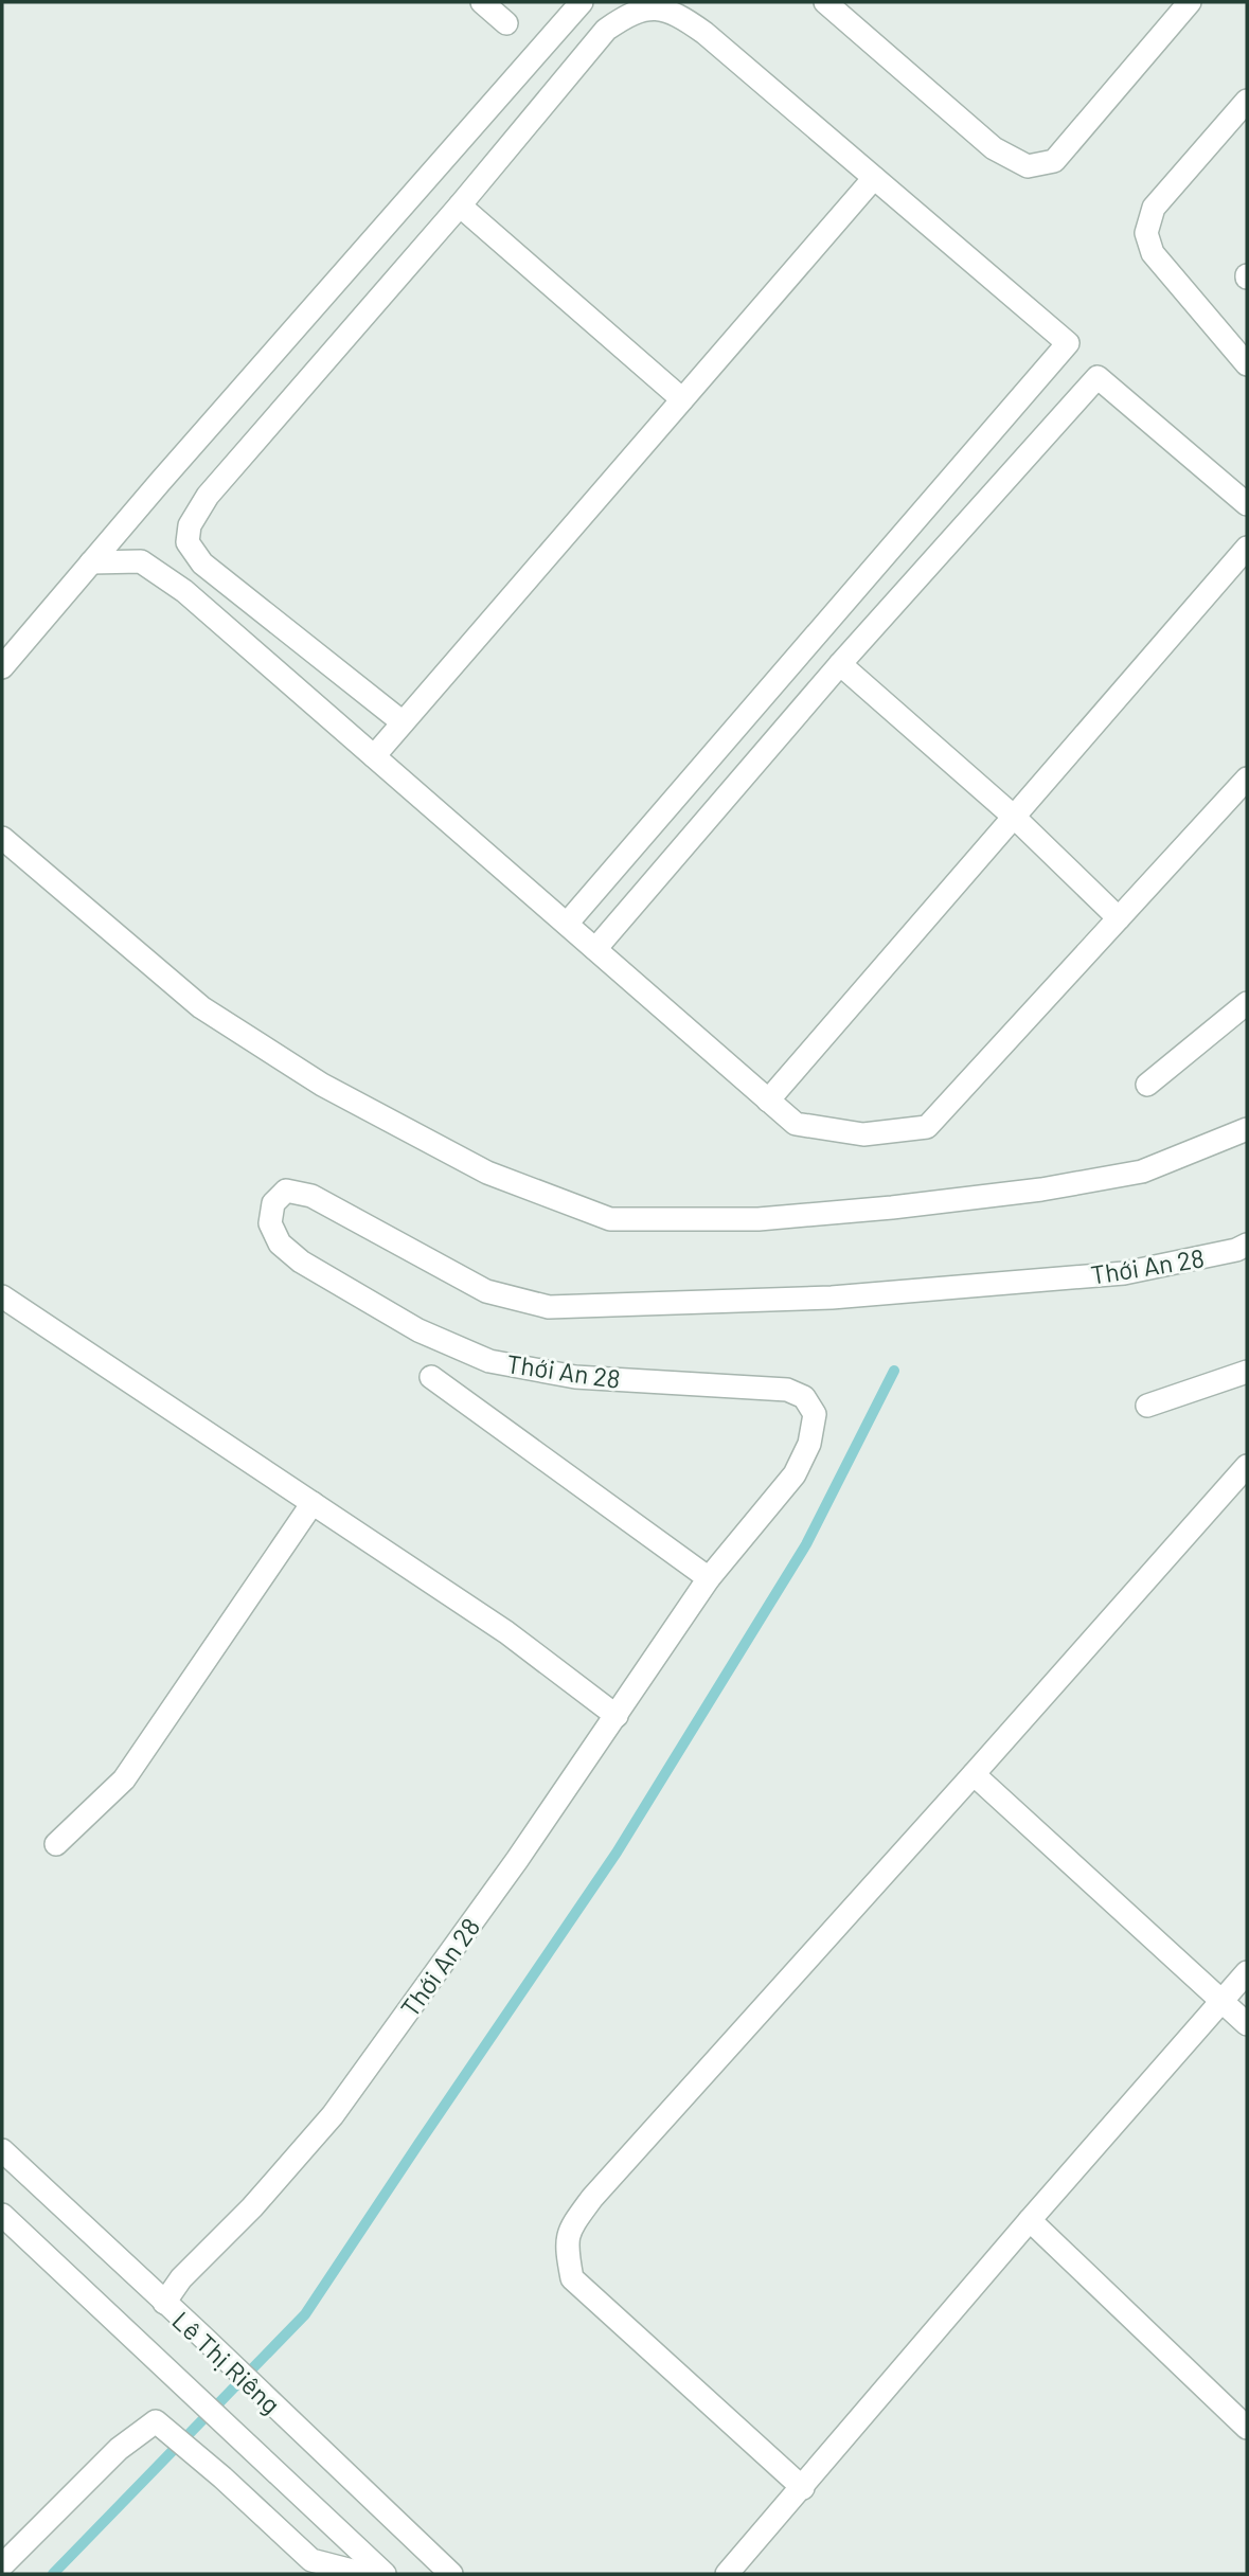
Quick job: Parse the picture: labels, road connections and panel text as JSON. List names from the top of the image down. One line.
{"streets":{"street":["Thới An 28","Lê Thị Riêng"]},"crossings":[["Thới An 28","Lê Thị Riêng"]]}
